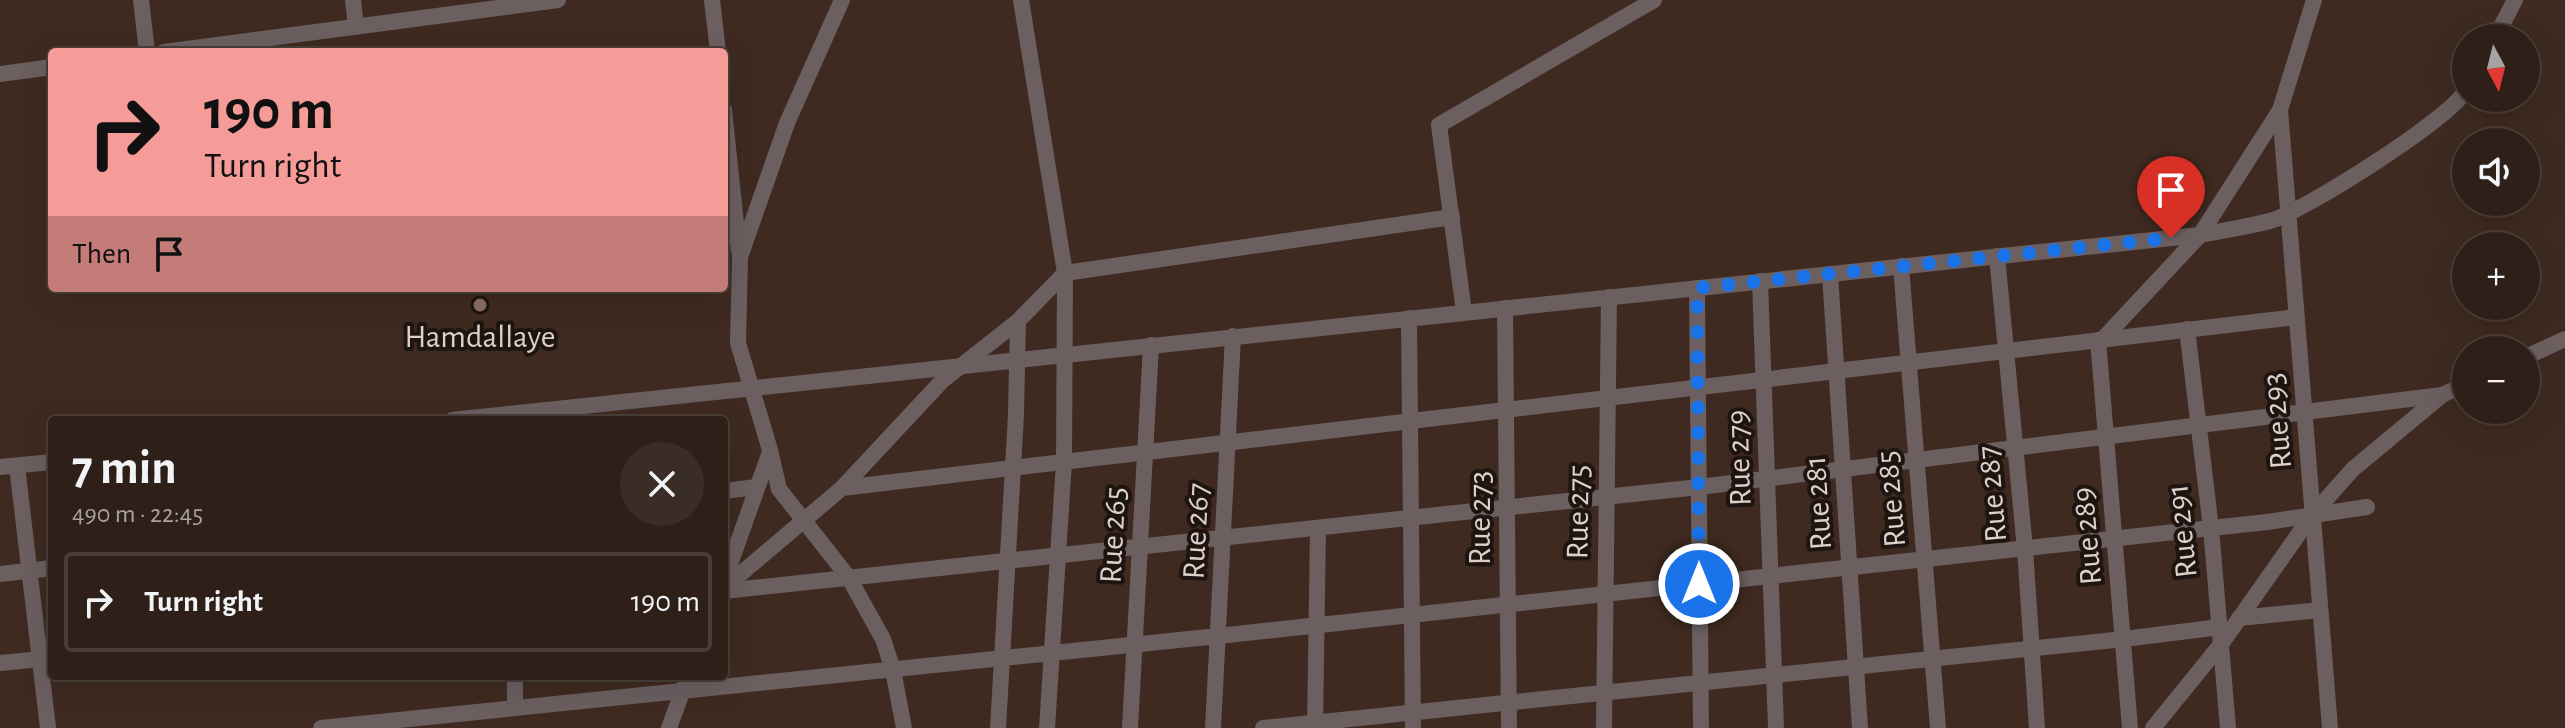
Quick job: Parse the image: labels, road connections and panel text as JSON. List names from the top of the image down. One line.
{"streets":{"street":["Rue 293","Rue 279","Rue 287","Rue 285","Rue 281","Rue 275","Rue 273","Rue 267","Rue 291","Rue 265","Rue 289"]},"places":["Hamdallaye"],"north":"bottom","page":{"map_buttons":["+","−"],"turn":["190 m","Turn right"],"then":"Then","heading":["7 min","490 m · 22:45"],"list":[{"name":"Turn right","value":"190 m"}]}}
